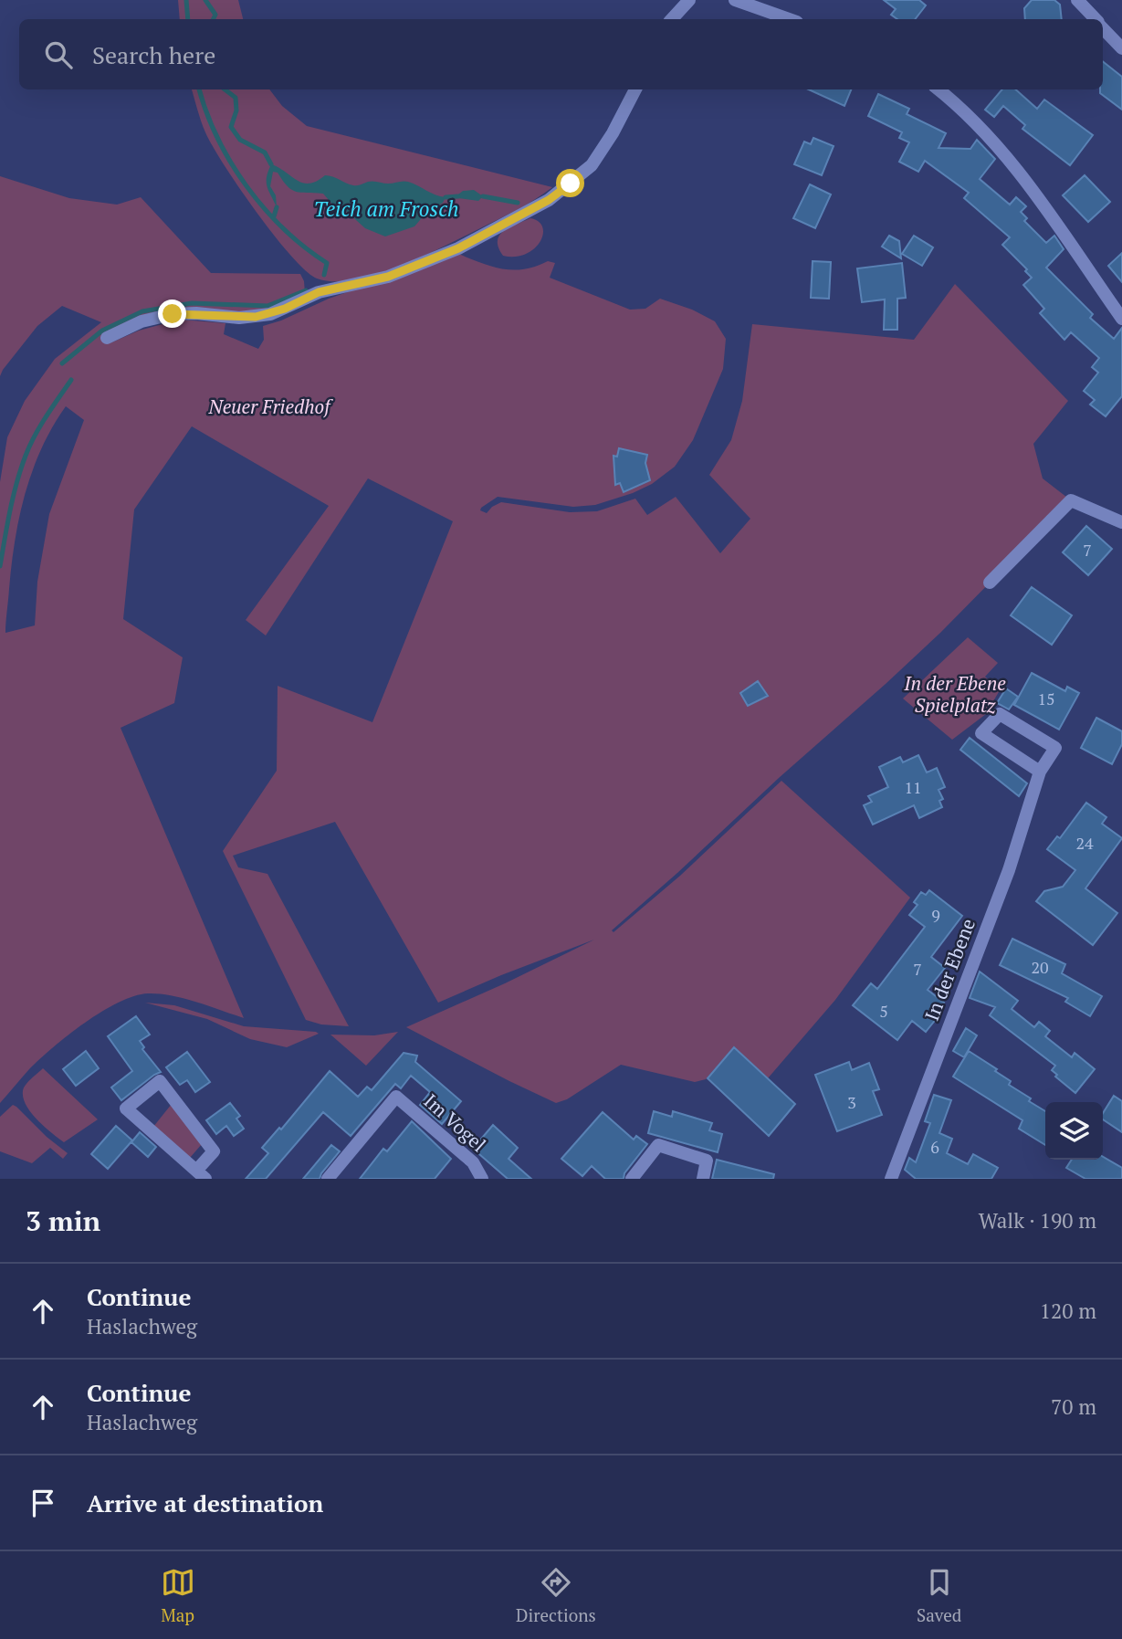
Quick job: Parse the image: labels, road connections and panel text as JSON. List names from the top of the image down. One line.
{"streets":{"street":["In der Ebene","Im Vogel"]},"water":["Teich am Frosch"],"parks":["Neuer Friedhof","In der Ebene Spielplatz"],"house_numbers":["7","15","11","24","9","20","7","5","3","6"],"page":{"search":"Search here","heading":["3 min","Walk · 190 m"],"list":[["Continue","Haslachweg","120 m"],["Continue","Haslachweg","70 m"],"Arrive at destination"],"nav":["Map","Directions","Saved"]}}
